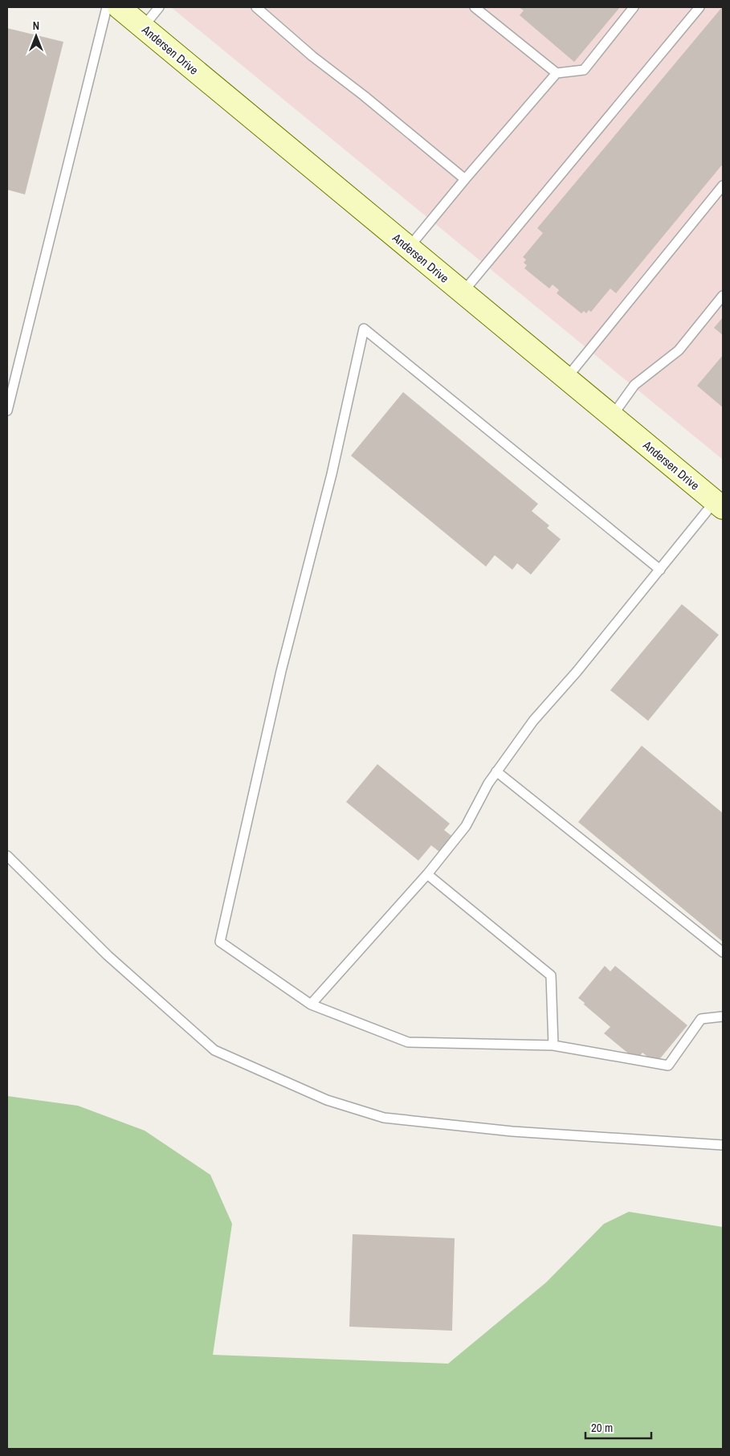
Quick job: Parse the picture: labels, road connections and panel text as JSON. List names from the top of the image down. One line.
{"streets":{"main road":["Andersen Drive"]},"scale_bar":"20 m","north":"top"}
